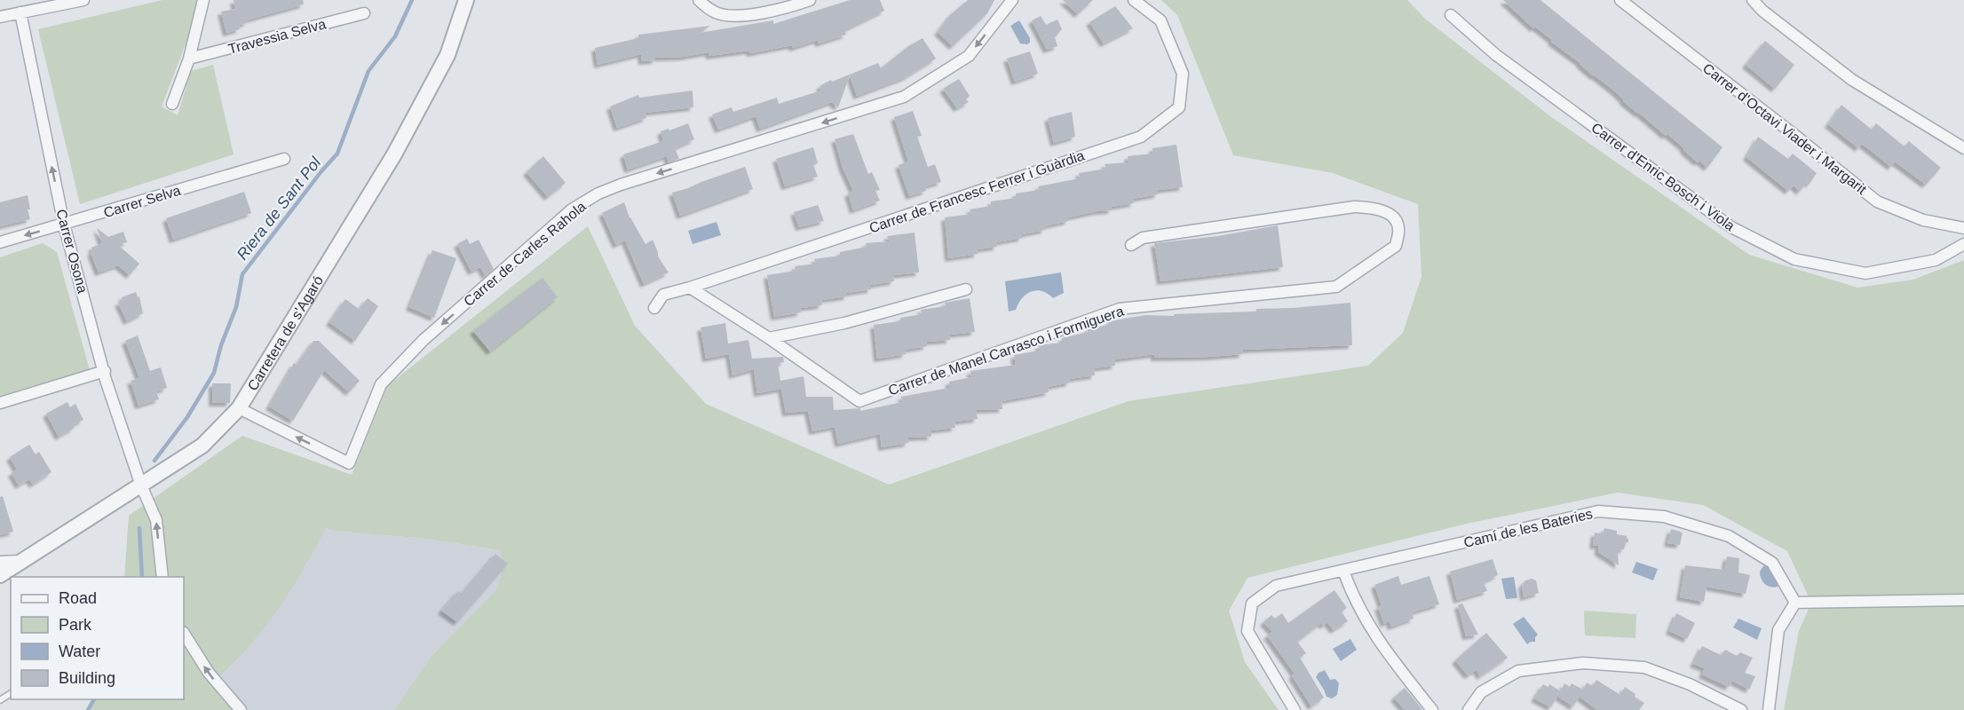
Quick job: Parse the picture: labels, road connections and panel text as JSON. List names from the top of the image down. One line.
{"streets":{"street":["Travessia Selva","Carrer d'Octavi Viader i Margarit","Carrer d'Enric Bosch i Viola","Carrer de Francesc Ferrer i Guàrdia","Carrer Selva","Carrer Osona","Carrer de Carles Rahola","Carretera de s'Agaró","Carrer de Manel Carrasco i Formiguera","Camí de les Bateries"]},"crossings":[["Carrer de Francesc Ferrer i Guàrdia","Carrer de Manel Carrasco i Formiguera"],["Carrer Selva","Carrer Osona"],["Carrer Osona","Carretera de s'Agaró"],["Carrer de Carles Rahola","Carretera de s'Agaró"]],"one_way":["Carrer Osona","Carrer de Carles Rahola"],"water":["Riera de Sant Pol"],"legend":["Road","Park","Water","Building"]}
